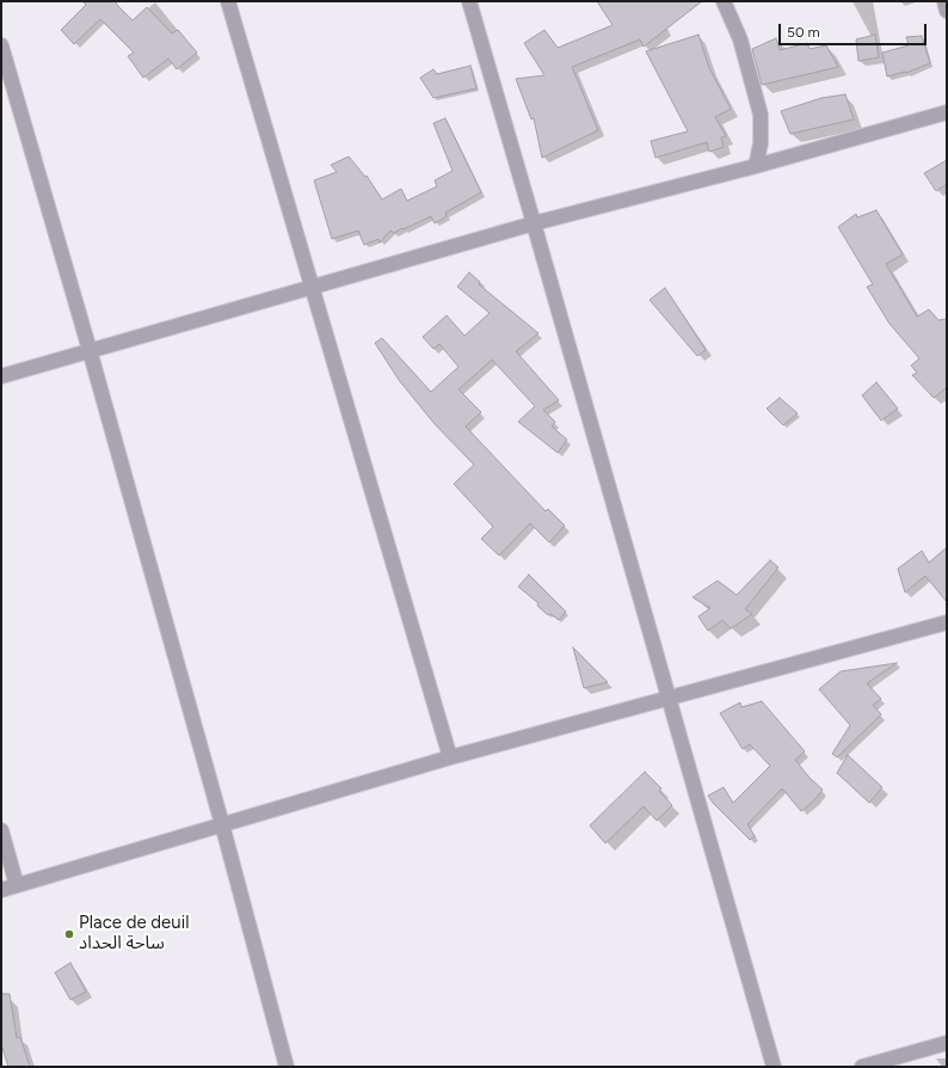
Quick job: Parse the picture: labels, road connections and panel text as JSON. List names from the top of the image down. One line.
{"places":["Place de deuil ساحة الحداد"],"scale_bar":"50 m"}
